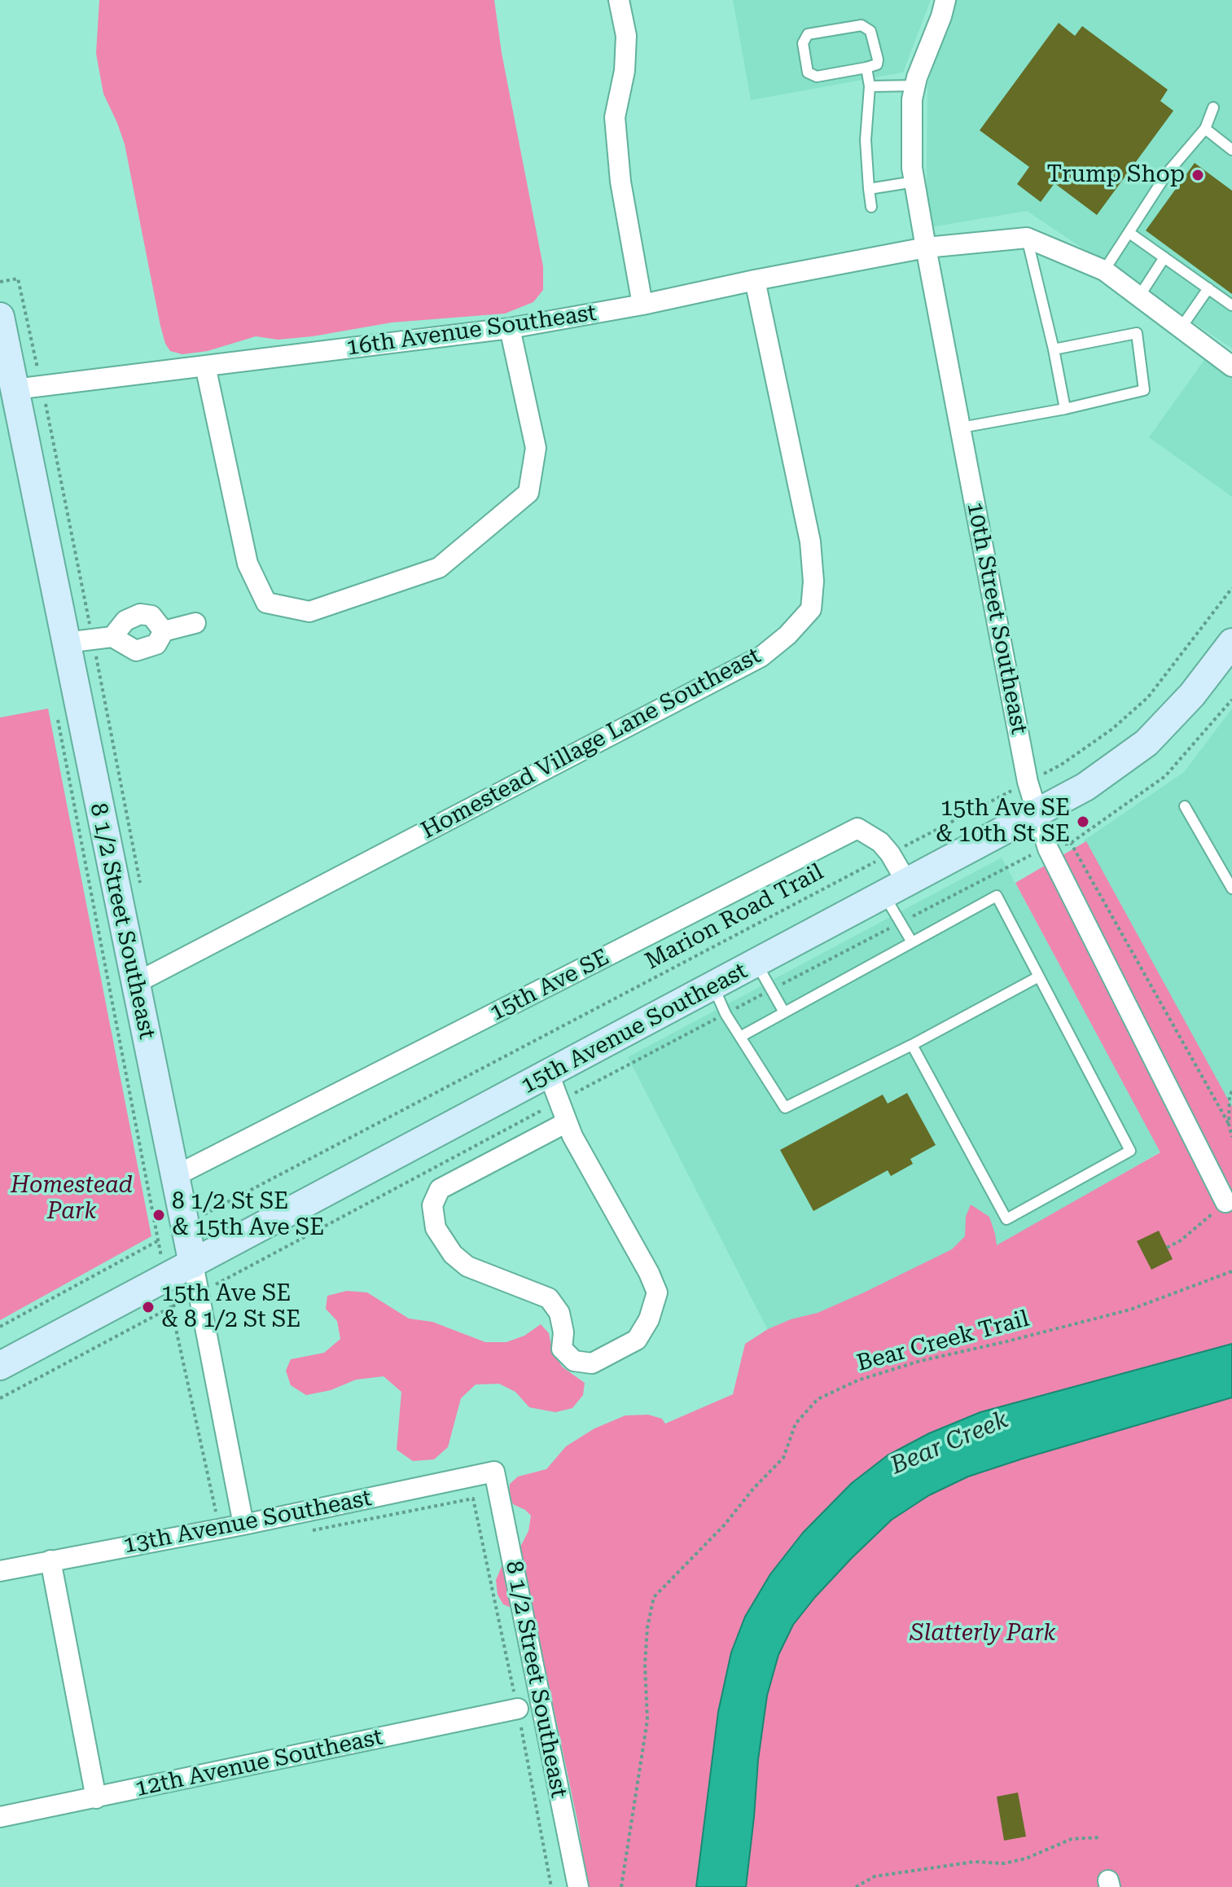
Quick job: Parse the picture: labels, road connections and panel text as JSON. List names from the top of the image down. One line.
{"streets":{"main road":["8 1/2 Street Southeast","15th Avenue Southeast"],"street":["16th Avenue Southeast","10th Street Southeast","Homestead Village Lane Southeast","15th Ave SE","13th Avenue Southeast","12th Avenue Southeast"],"path":["Marion Road Trail","Bear Creek Trail"]},"crossings":[["16th Avenue Southeast","10th Street Southeast"],["16th Avenue Southeast","Homestead Village Lane Southeast"],["16th Avenue Southeast","8 1/2 Street Southeast"],["10th Street Southeast","Marion Road Trail"],["10th Street Southeast","15th Avenue Southeast"],["Homestead Village Lane Southeast","8 1/2 Street Southeast"],["Marion Road Trail","15th Ave SE"],["8 1/2 Street Southeast","15th Ave SE"],["8 1/2 Street Southeast","15th Avenue Southeast"],["8 1/2 Street Southeast","13th Avenue Southeast"],["15th Ave SE","15th Avenue Southeast"]],"water":["Bear Creek"],"parks":["Homestead Park","Slatterly Park"],"places":["Trump Shop","15th Ave SE & 10th St SE","8 1/2 St SE & 15th Ave SE","15th Ave SE & 8 1/2 St SE"]}
